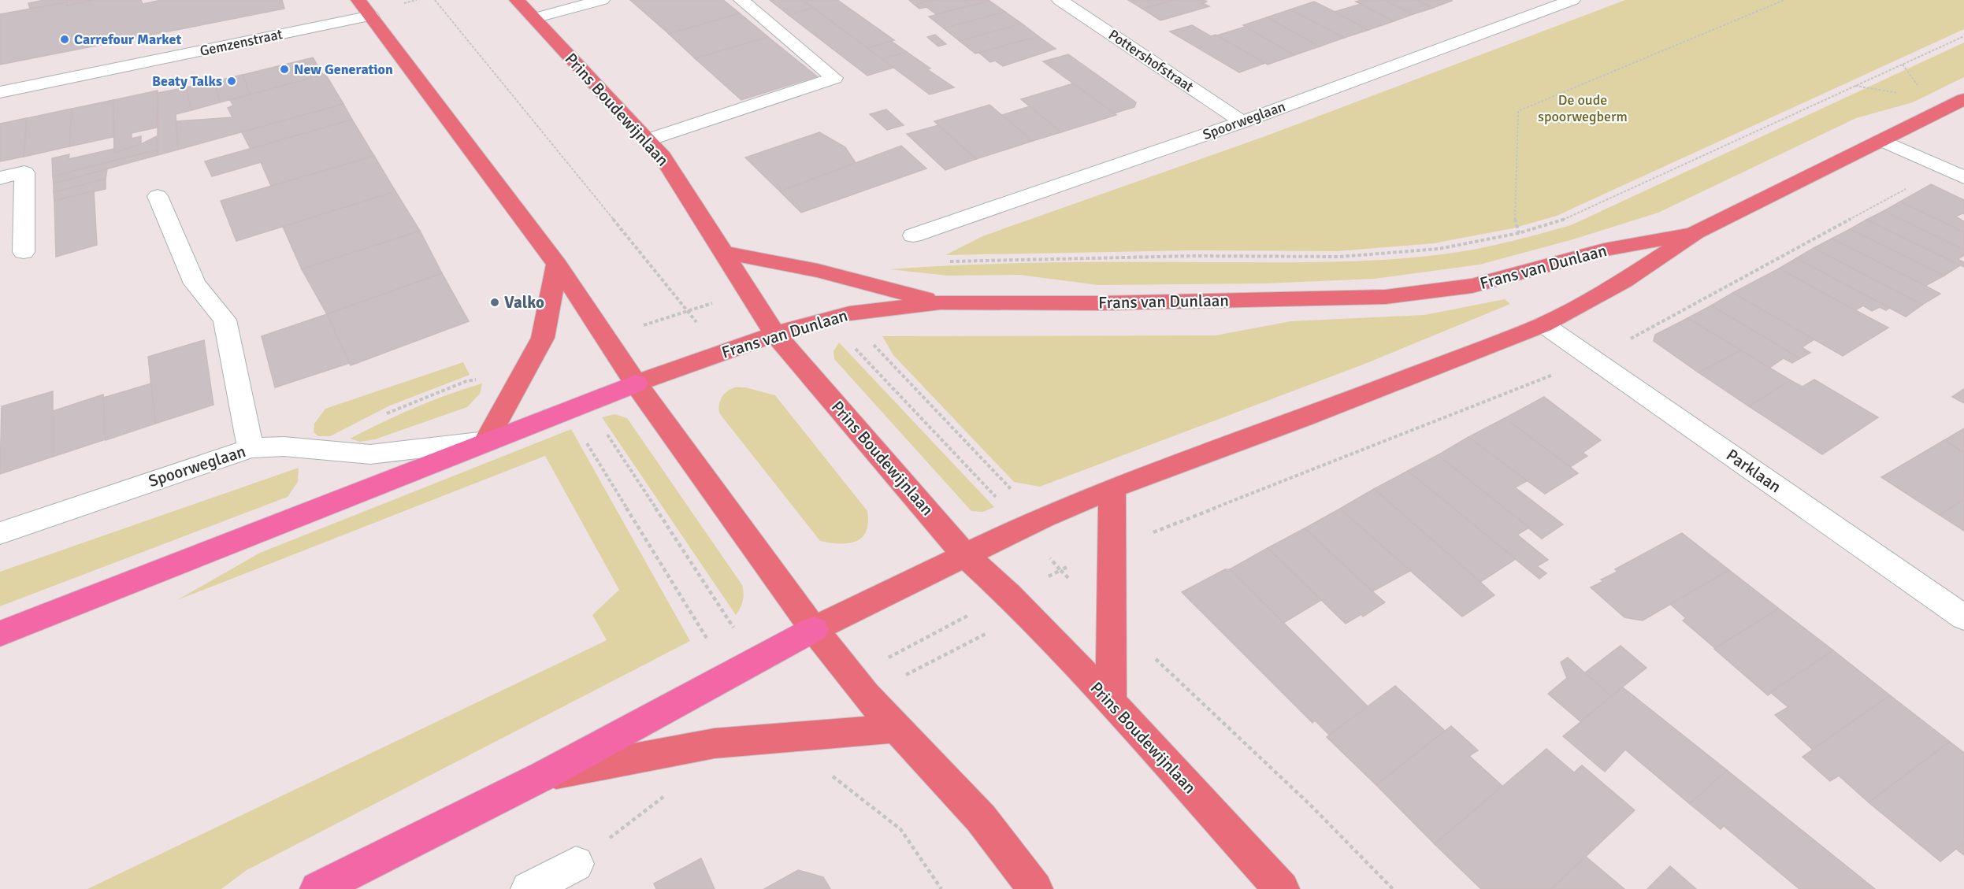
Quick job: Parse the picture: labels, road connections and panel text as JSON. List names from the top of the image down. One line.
{"streets":{"main road":["Prins Boudewijnlaan","Frans van Dunlaan"],"street":["Gemzenstraat","Pottershofstraat","Spoorweglaan","Parklaan"]},"crossings":[["Pottershofstraat","Spoorweglaan"],["Prins Boudewijnlaan","Frans van Dunlaan"],["Frans van Dunlaan","Parklaan"]],"parks":["De oude spoorwegberm"],"places":["Carrefour Market","New Generation","Beaty Talks","Valko"]}
